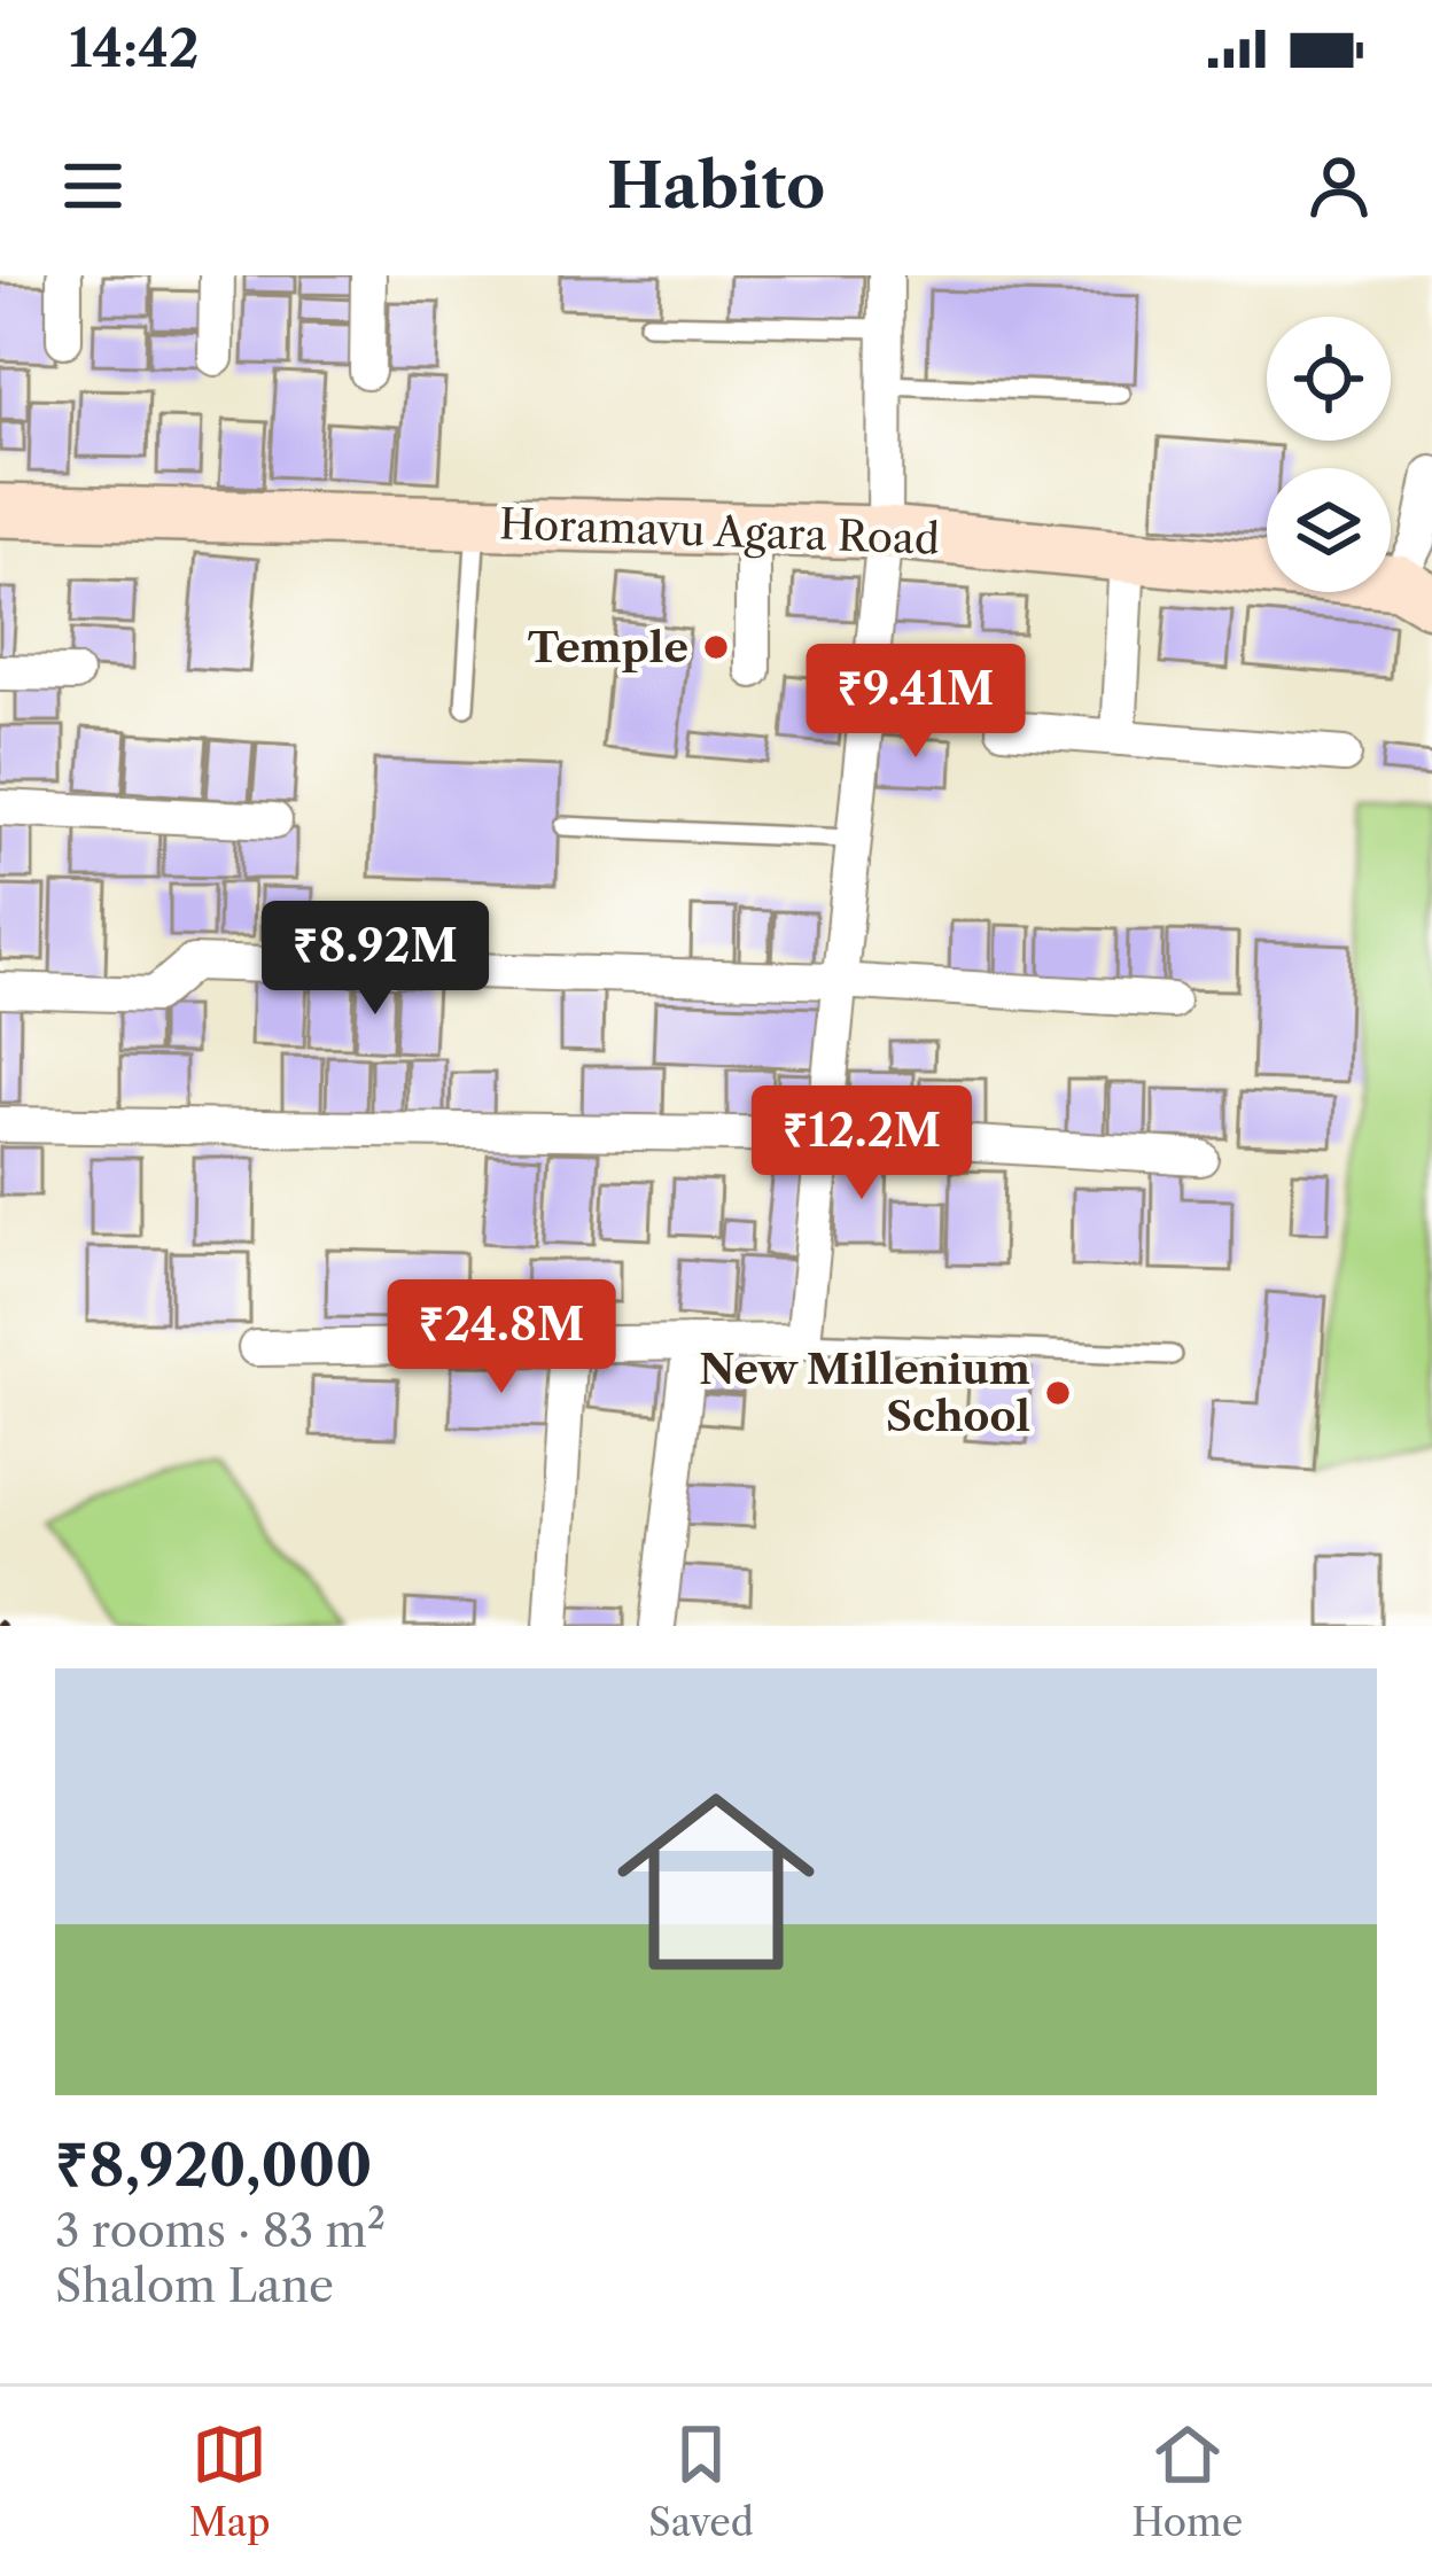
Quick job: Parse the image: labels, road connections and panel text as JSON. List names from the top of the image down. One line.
{"streets":{"street":["Horamavu Agara Road"]},"places":["Temple","New Millenium School"],"page":{"status":"14:42","header":"Habito","price":["₹9.41M","₹8.92M","₹12.2M","₹24.8M"],"list":[{"name":"₹8,920,000","note":"3 rooms · 83 m² · Shalom Lane"}],"tabs":["Map","Saved","Home"]}}
